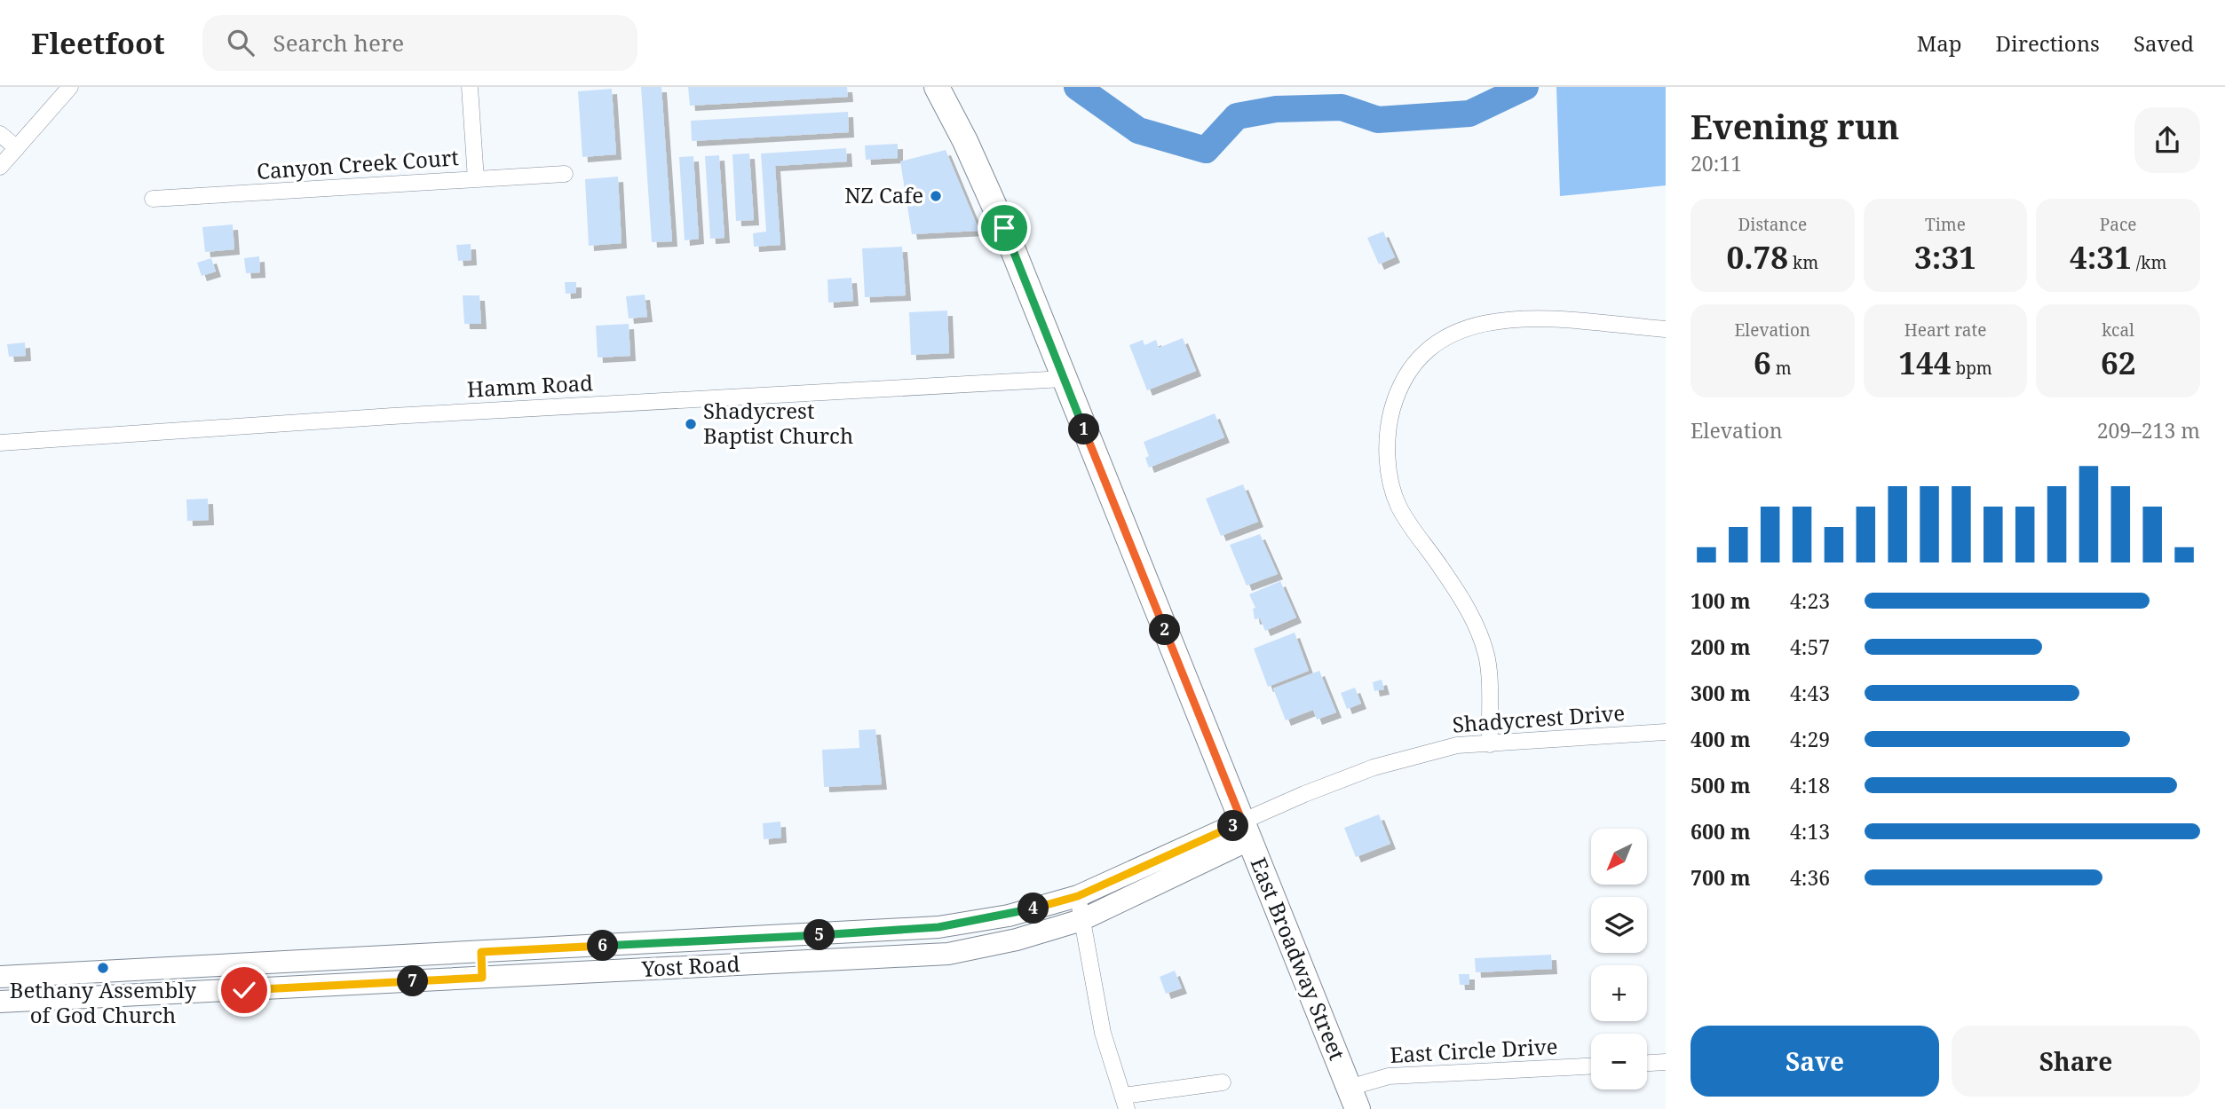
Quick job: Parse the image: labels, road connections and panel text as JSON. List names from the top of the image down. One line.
{"streets":{"main road":["East Broadway Street","Yost Road"],"street":["Canyon Creek Court","Hamm Road","Shadycrest Drive","East Circle Drive"]},"crossings":[["Hamm Road","East Broadway Street"],["Shadycrest Drive","East Broadway Street"],["Shadycrest Drive","Yost Road"],["East Broadway Street","Yost Road"],["East Broadway Street","East Circle Drive"]],"places":["NZ Cafe","Shadycrest Baptist Church","Bethany Assembly of God Church"],"north":"bottom left","page":{"header":"Fleetfoot","search":"Search here","nav":["Map","Directions","Saved"],"heading":["Evening run","20:11"],"stats":[["Distance","0.78 km"],["Time","3:31"],["Pace","4:31 /km"],["Elevation","6 m"],["Heart rate","144 bpm"],["kcal","62"]],"chart":["Elevation","209–213 m"],"pins":["1","2","3","4","5","6","7"],"list":[{"name":"100 m","note":"4:23"},{"name":"200 m","note":"4:57"},{"name":"300 m","note":"4:43"},{"name":"400 m","note":"4:29"},{"name":"500 m","note":"4:18"},{"name":"600 m","note":"4:13"},{"name":"700 m","note":"4:36"}],"map_buttons":["+","−"],"buttons":["Save","Share"]}}
